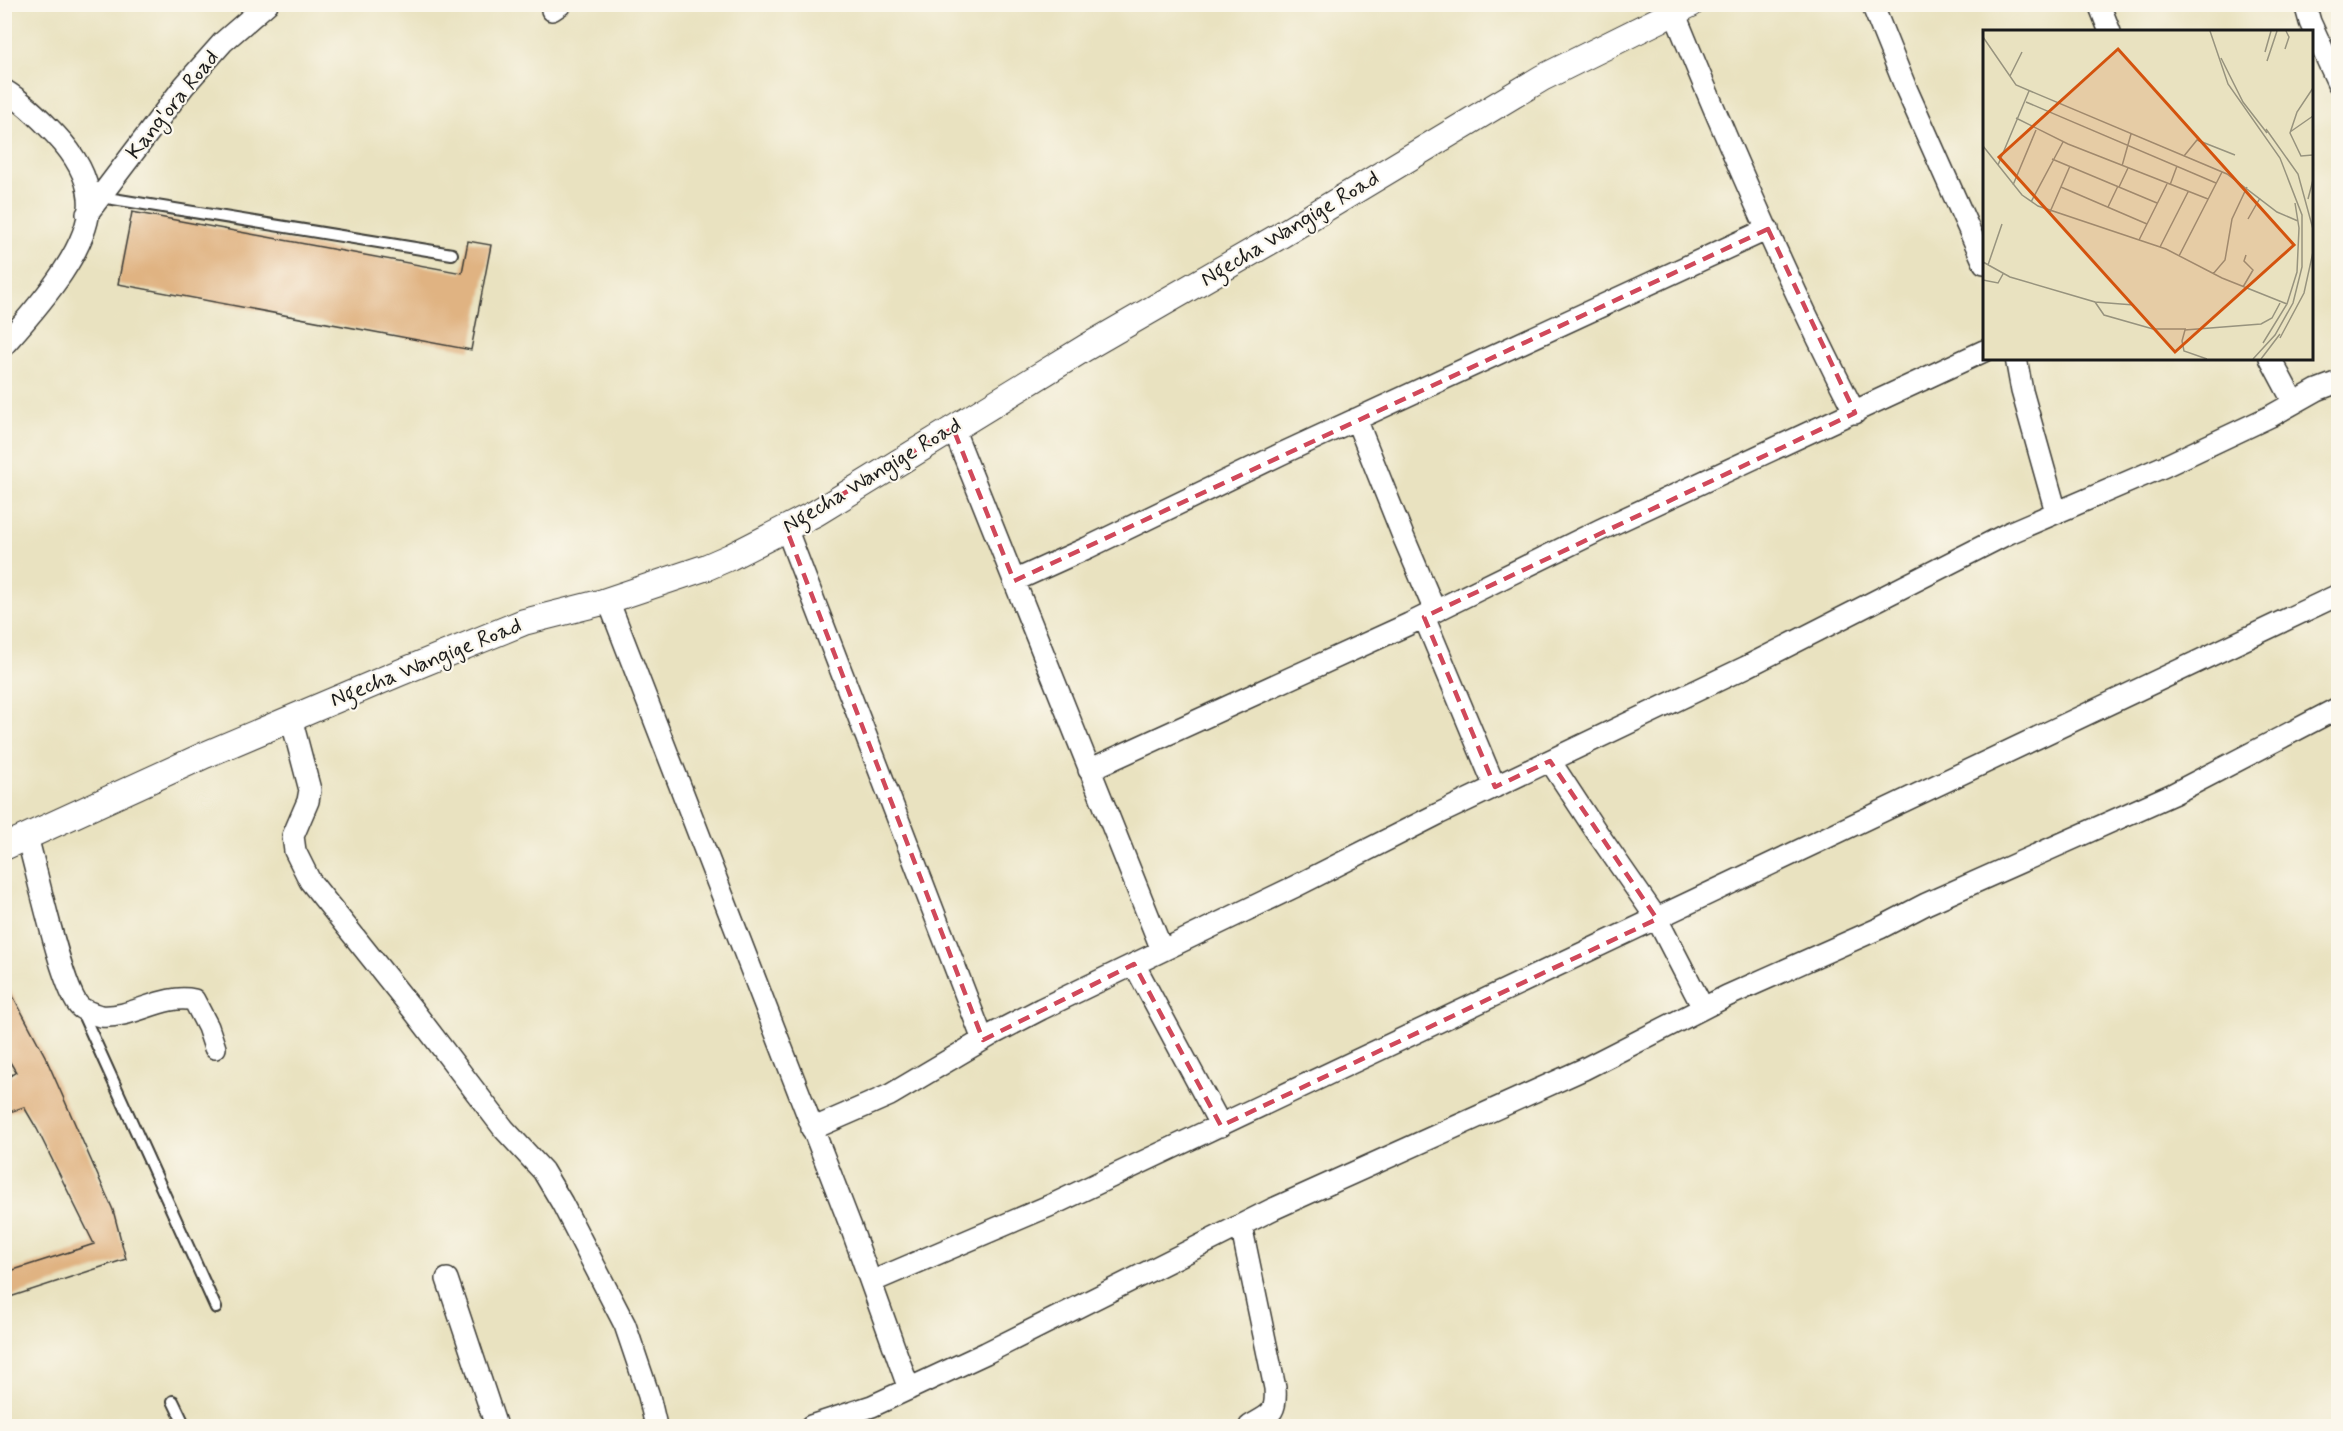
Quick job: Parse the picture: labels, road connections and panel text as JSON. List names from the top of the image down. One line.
{"streets":{"street":["Kang'ora Road","Ngecha Wangige Road"]}}
